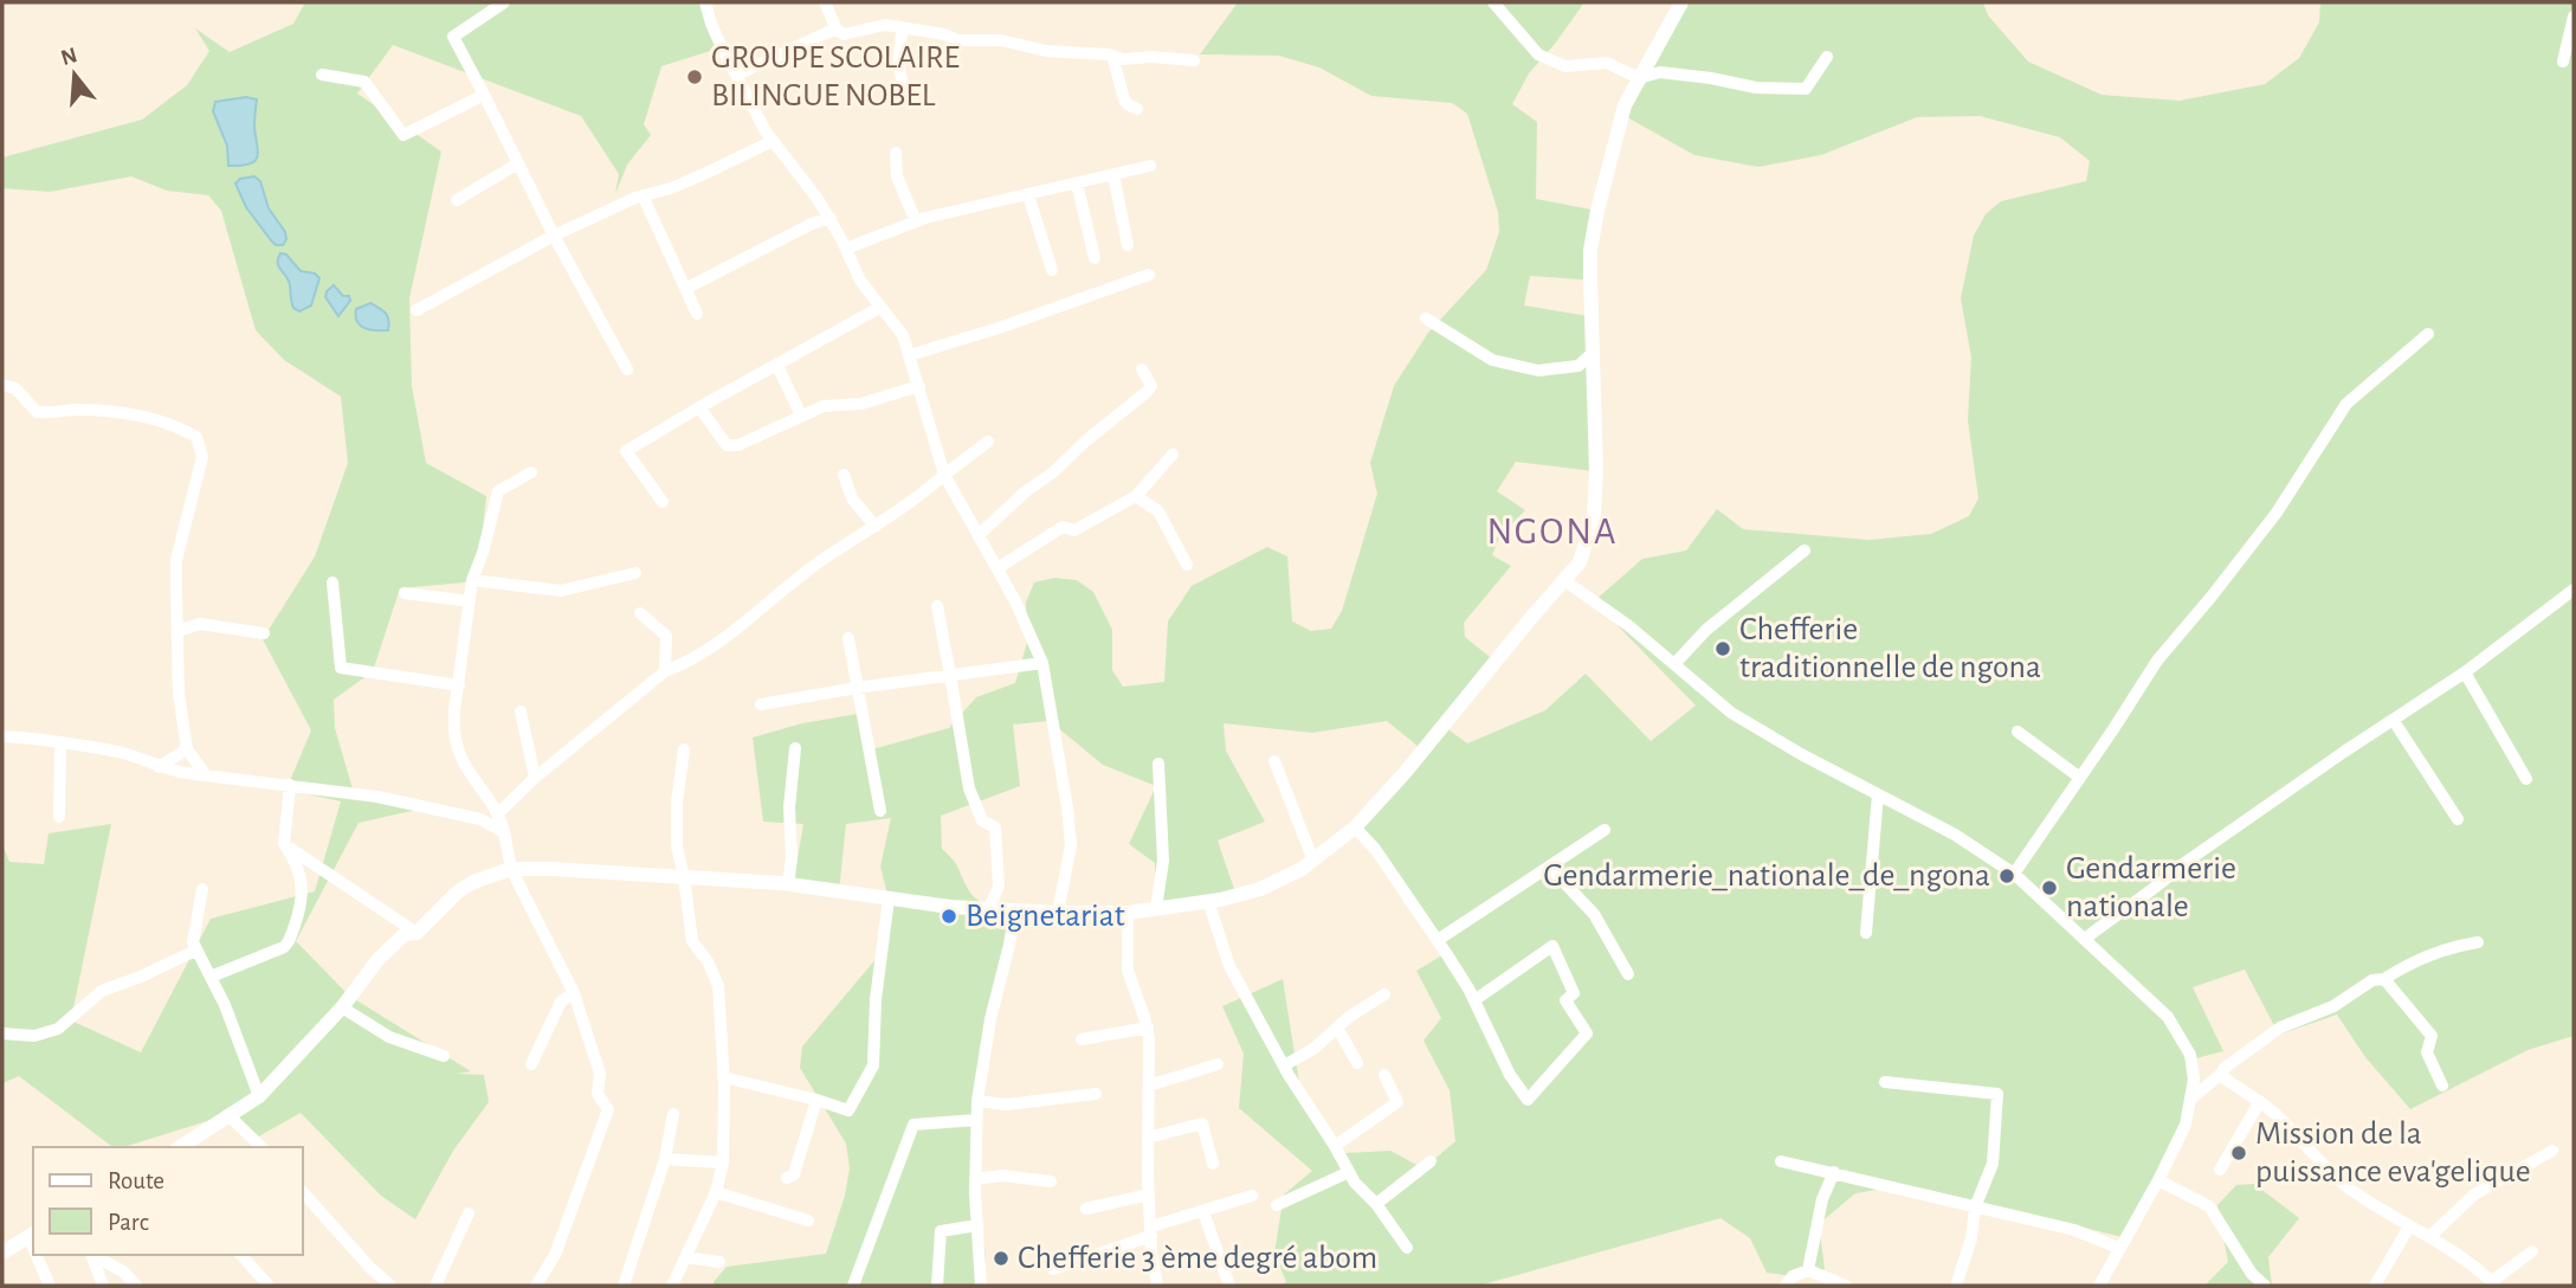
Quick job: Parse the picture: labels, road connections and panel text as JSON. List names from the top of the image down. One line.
{"districts":["NGONA"],"places":["GROUPE SCOLAIRE BILINGUE NOBEL","Chefferie traditionnelle de ngona","Gendarmerie_nationale_de_ngona","Gendarmerie nationale","Beignetariat","Mission de la puissance eva'gelique","Chefferie 3 ème degré abom"],"legend":["Route","Parc"],"north":"top"}
